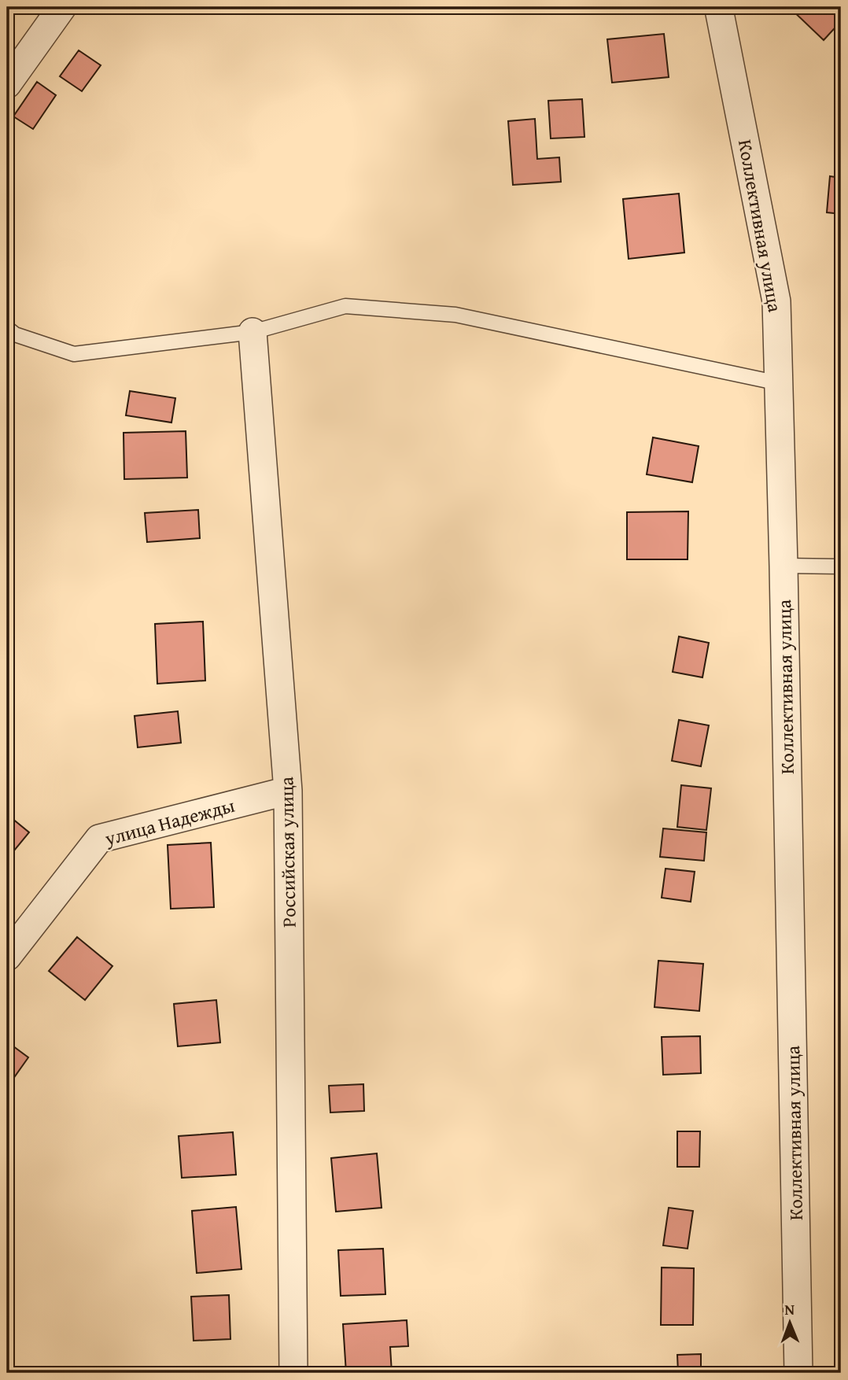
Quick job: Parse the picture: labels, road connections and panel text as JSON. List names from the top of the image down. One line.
{"streets":{"street":["Коллективная улица","улица Надежды","Российская улица"]},"crossings":[["улица Надежды","Российская улица"]],"north":"top"}
